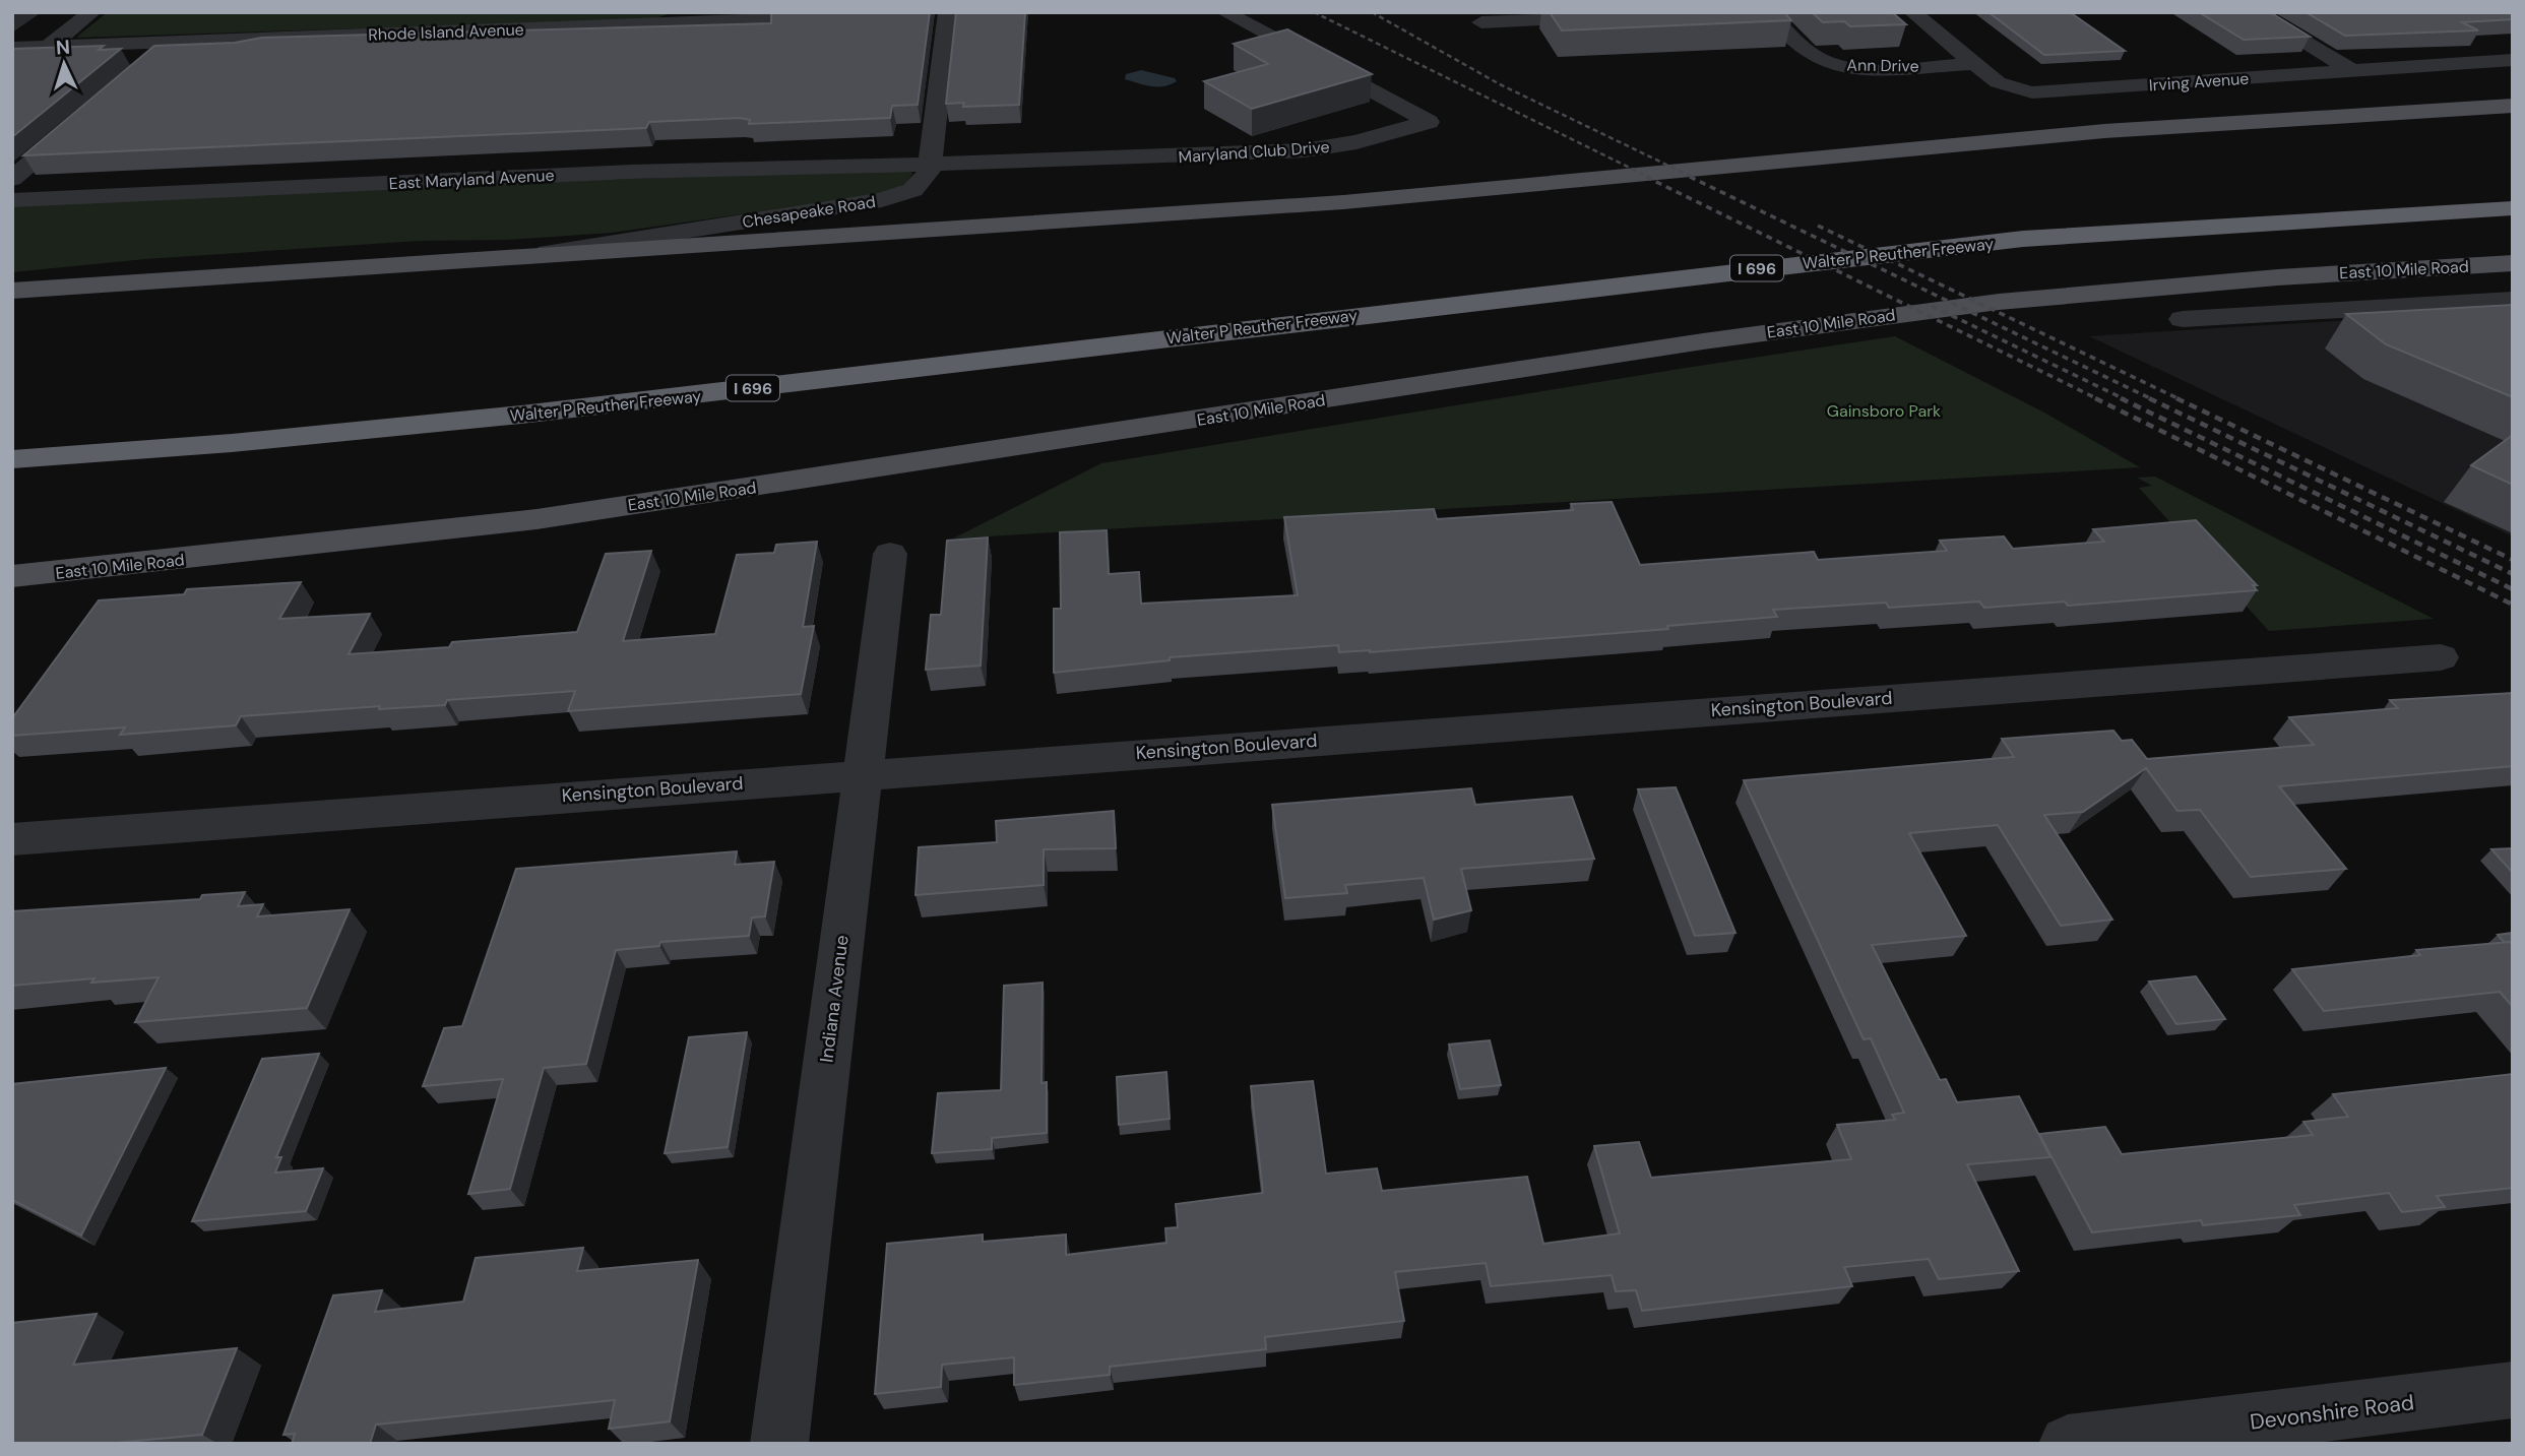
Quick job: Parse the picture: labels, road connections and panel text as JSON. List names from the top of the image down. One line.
{"streets":{"highway":["Walter P Reuther Freeway","I 696"],"main road":["East 10 Mile Road"],"street":["Rhode Island Avenue","Ann Drive","Irving Avenue","Maryland Club Drive","East Maryland Avenue","Chesapeake Road","Kensington Boulevard","Indiana Avenue","Devonshire Road"]},"crossings":[["Ann Drive","Irving Avenue"],["Maryland Club Drive","East Maryland Avenue"],["Maryland Club Drive","Chesapeake Road"],["East Maryland Avenue","Chesapeake Road"],["Kensington Boulevard","Indiana Avenue"]],"parks":["Gainsboro Park"],"north":"top"}
